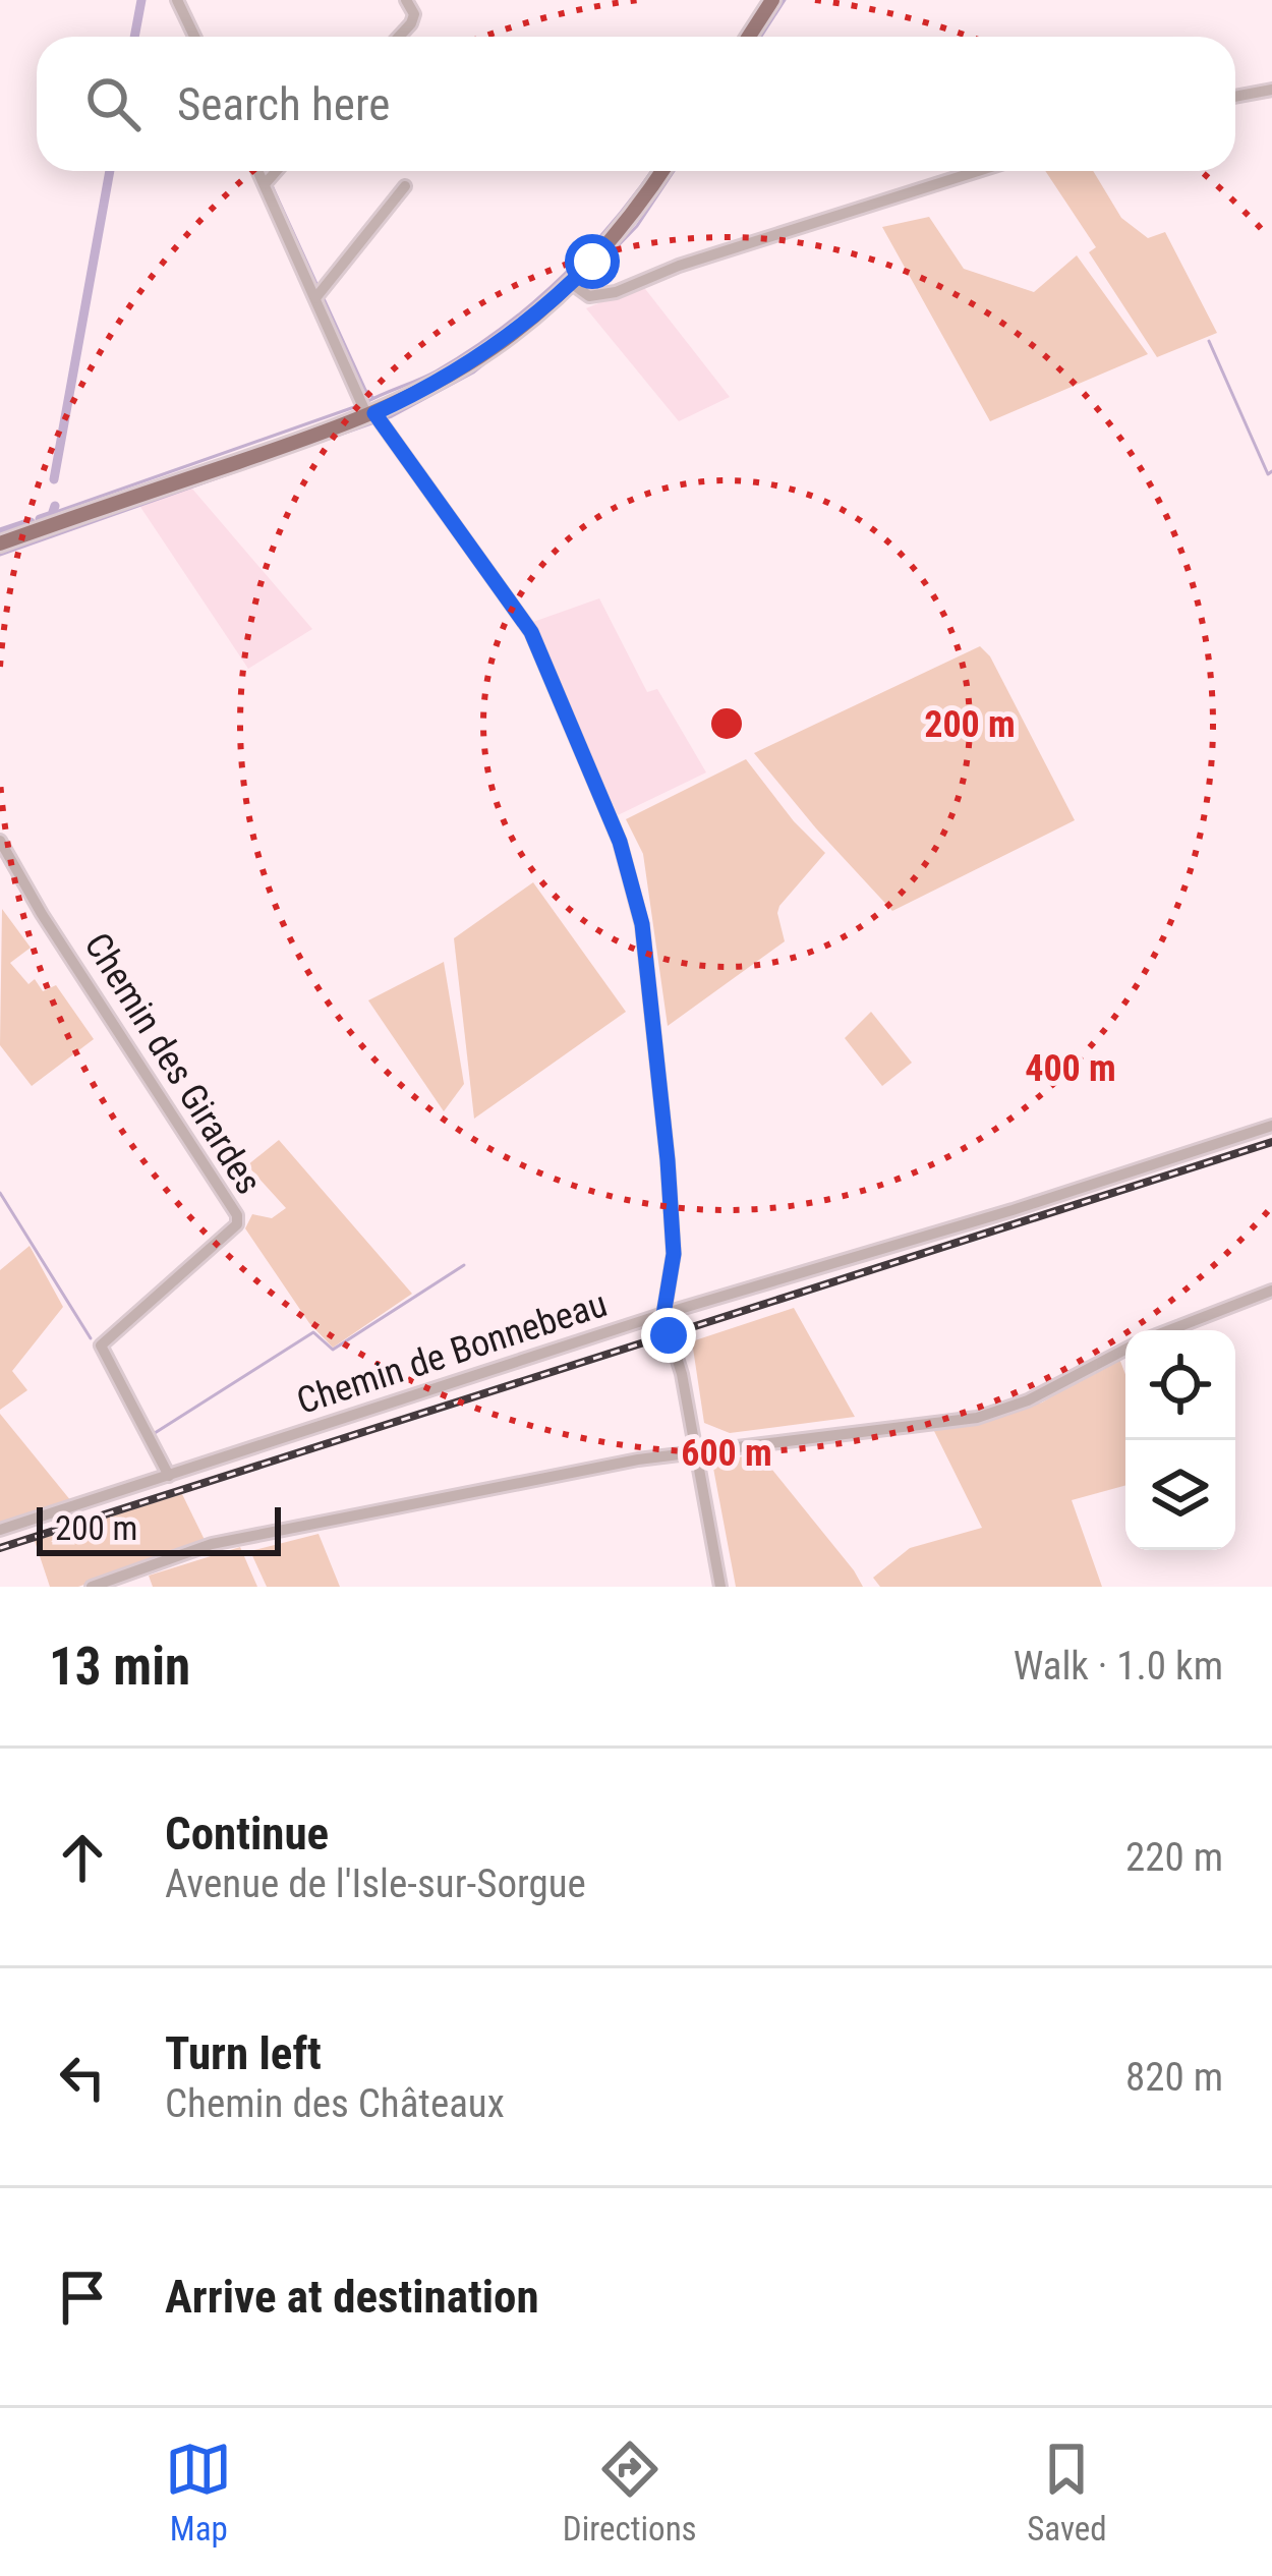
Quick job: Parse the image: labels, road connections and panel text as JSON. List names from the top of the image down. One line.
{"streets":{"street":["Chemin des Girardes","Chemin de Bonnebeau"]},"crossings":[["Chemin des Girardes","Chemin de Bonnebeau"]],"scale_bar":"200 m","page":{"search":"Search here","scale":"200 m","heading":["13 min","Walk · 1.0 km"],"list":[["Continue","Avenue de l'Isle-sur-Sorgue","220 m"],["Turn left","Chemin des Châteaux","820 m"],"Arrive at destination"],"nav":["Map","Directions","Saved"]},"rings":["200 m","400 m","600 m"]}
